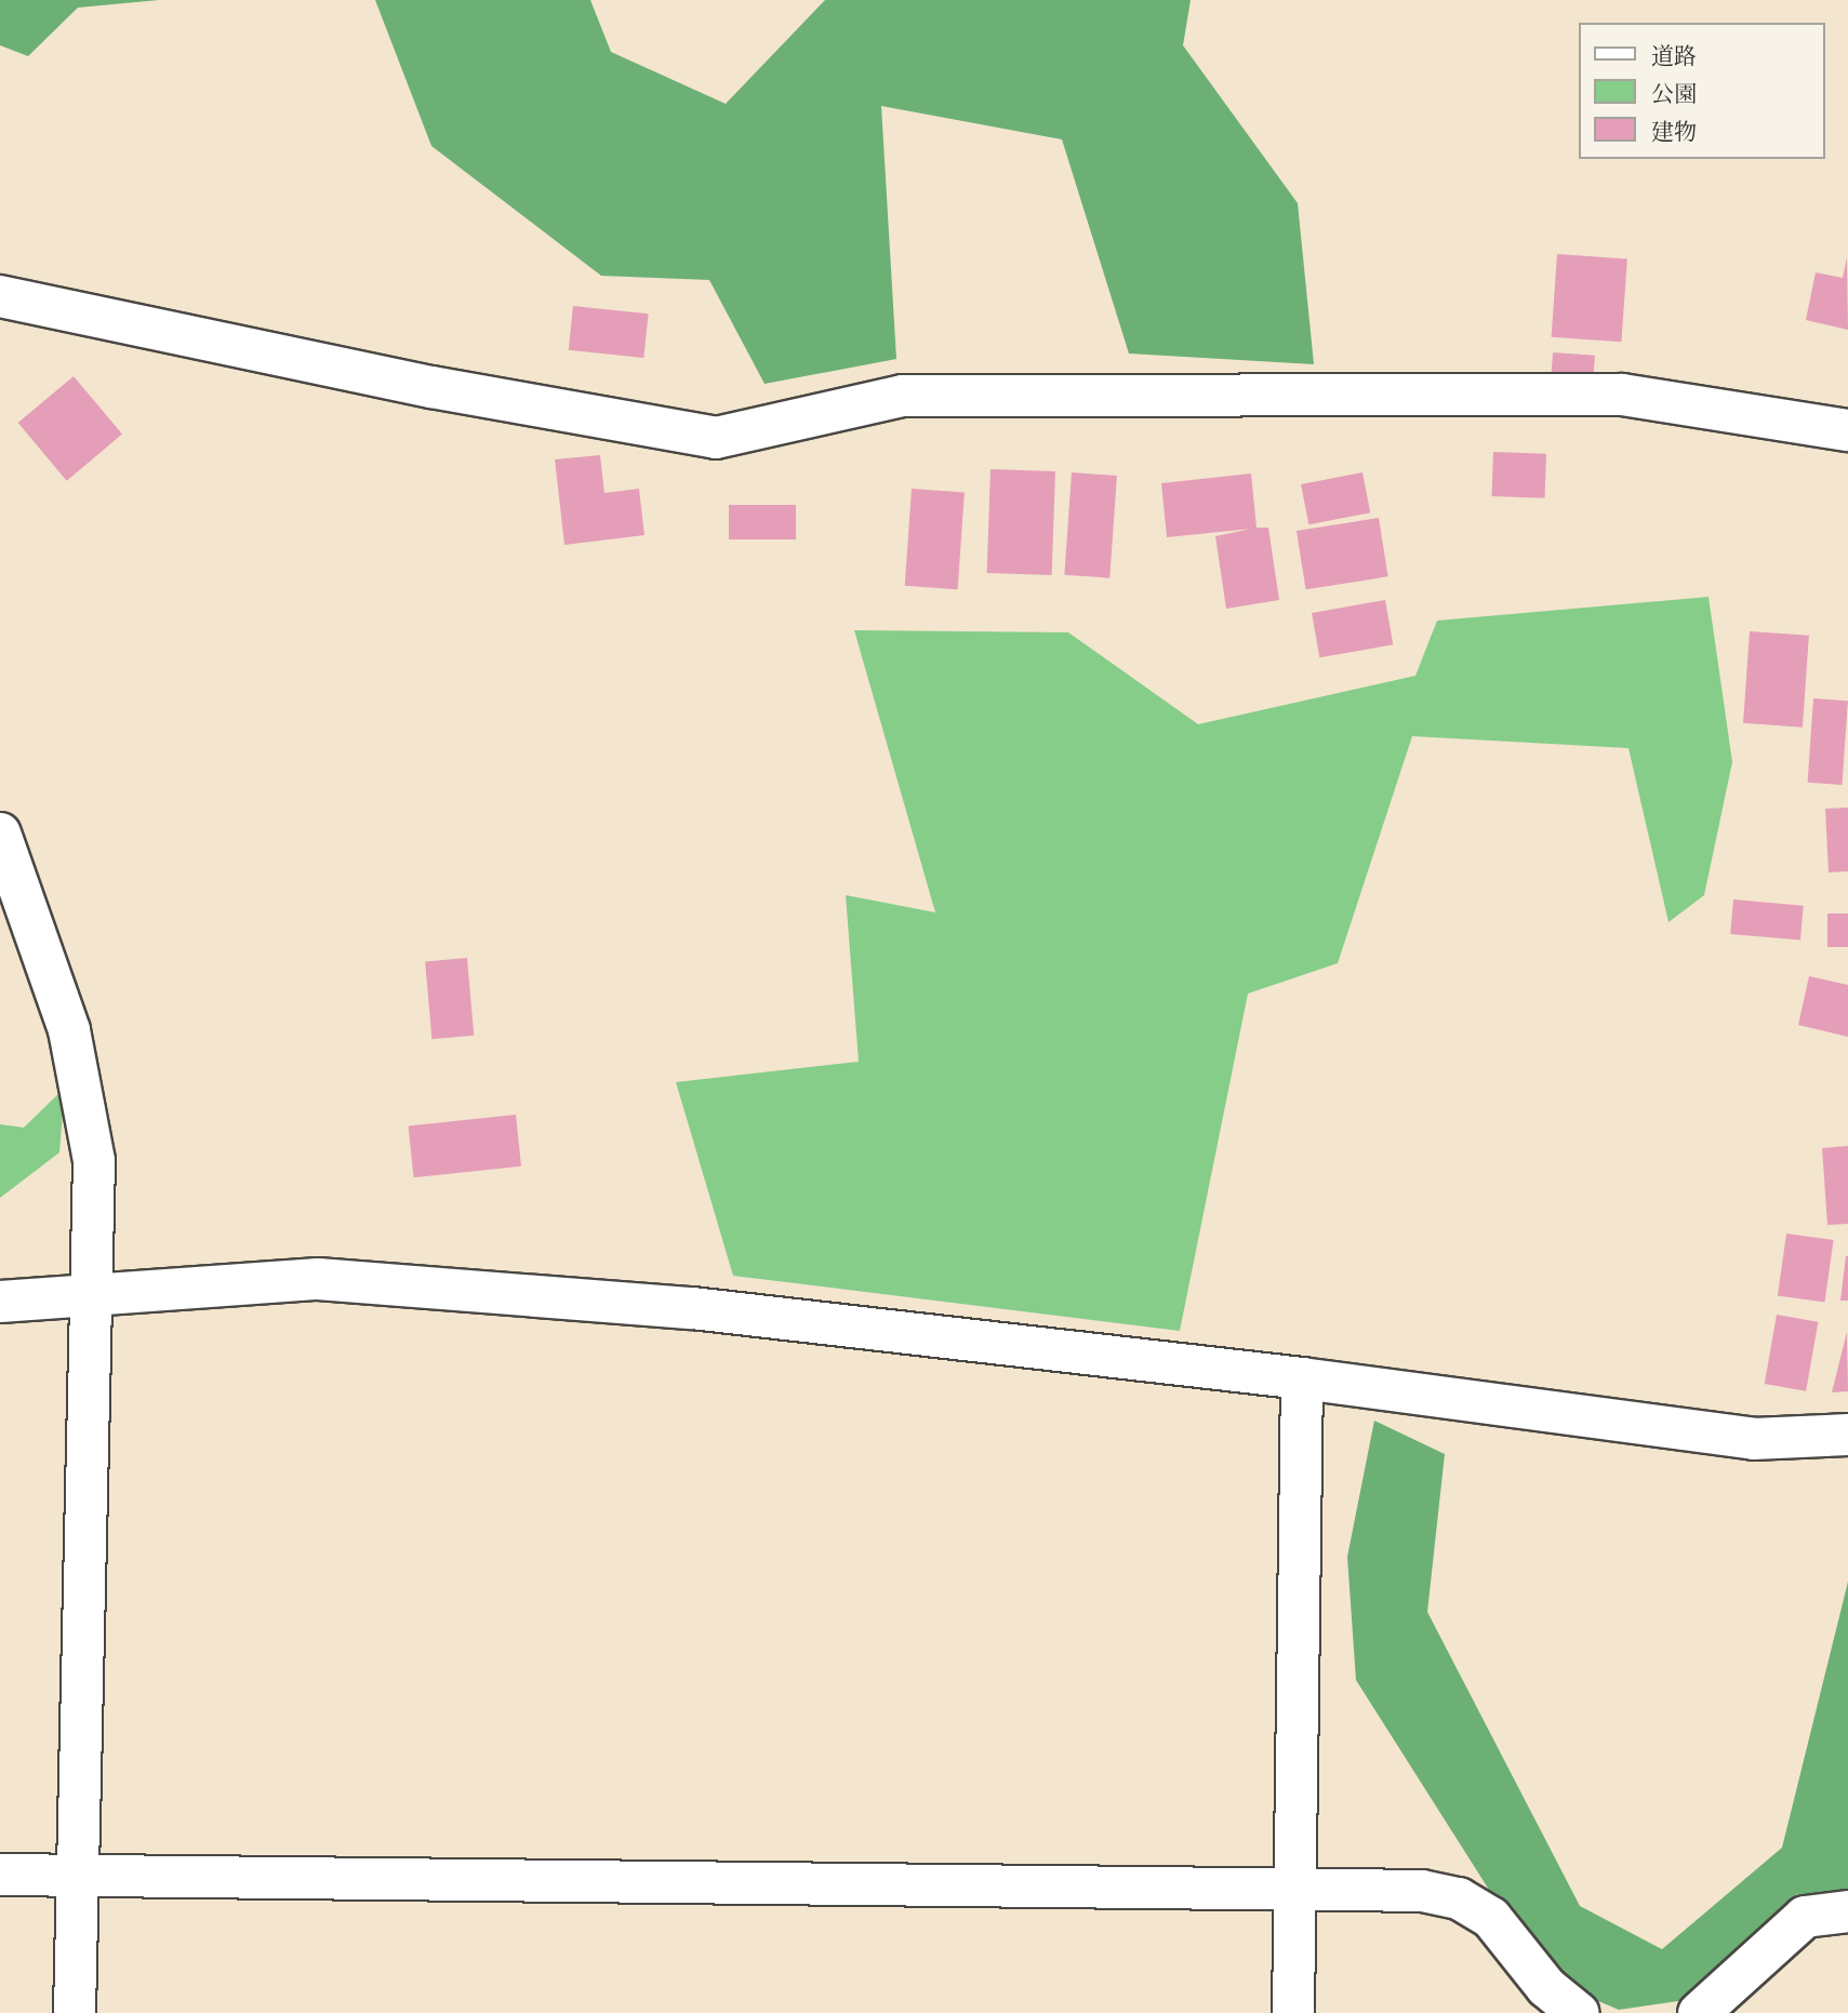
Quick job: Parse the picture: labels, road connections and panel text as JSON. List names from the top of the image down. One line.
{"legend":["道路","公園","建物"]}
